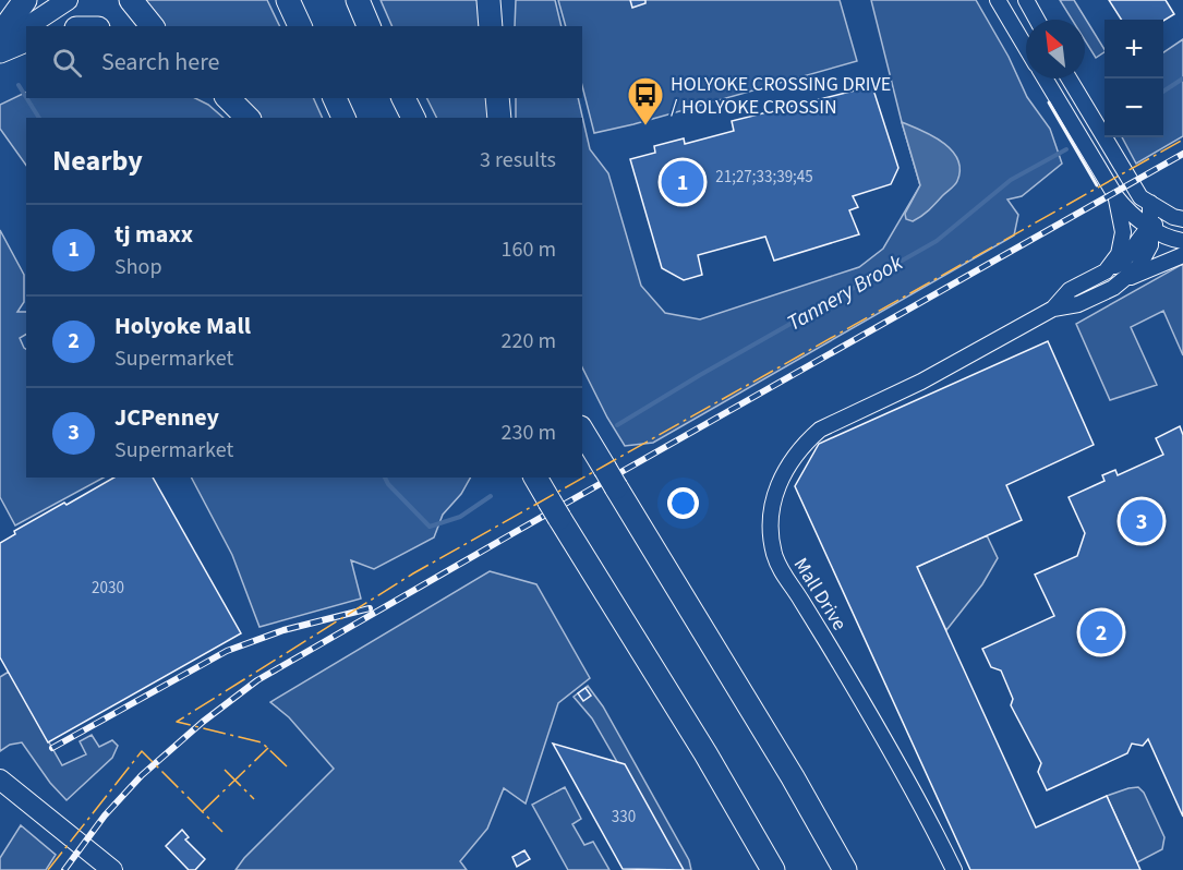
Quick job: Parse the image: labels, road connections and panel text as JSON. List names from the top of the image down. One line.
{"streets":{"street":["Mall Drive"]},"water":["Tannery Brook"],"places":{"bus stop":["HOLYOKE CROSSING DRIVE / HOLYOKE CROSSIN"]},"house_numbers":["21;27;33;39;45","2030","330"],"north":"top left","page":{"map_buttons":["+","−"],"search":"Search here","heading":["Nearby","3 results"],"pins":["1","3","2"],"list":[{"mark":"1","name":"tj maxx","note":"Shop","value":"160 m"},{"mark":"2","name":"Holyoke Mall","note":"Supermarket","value":"220 m"},{"mark":"3","name":"JCPenney","note":"Supermarket","value":"230 m"}]}}
